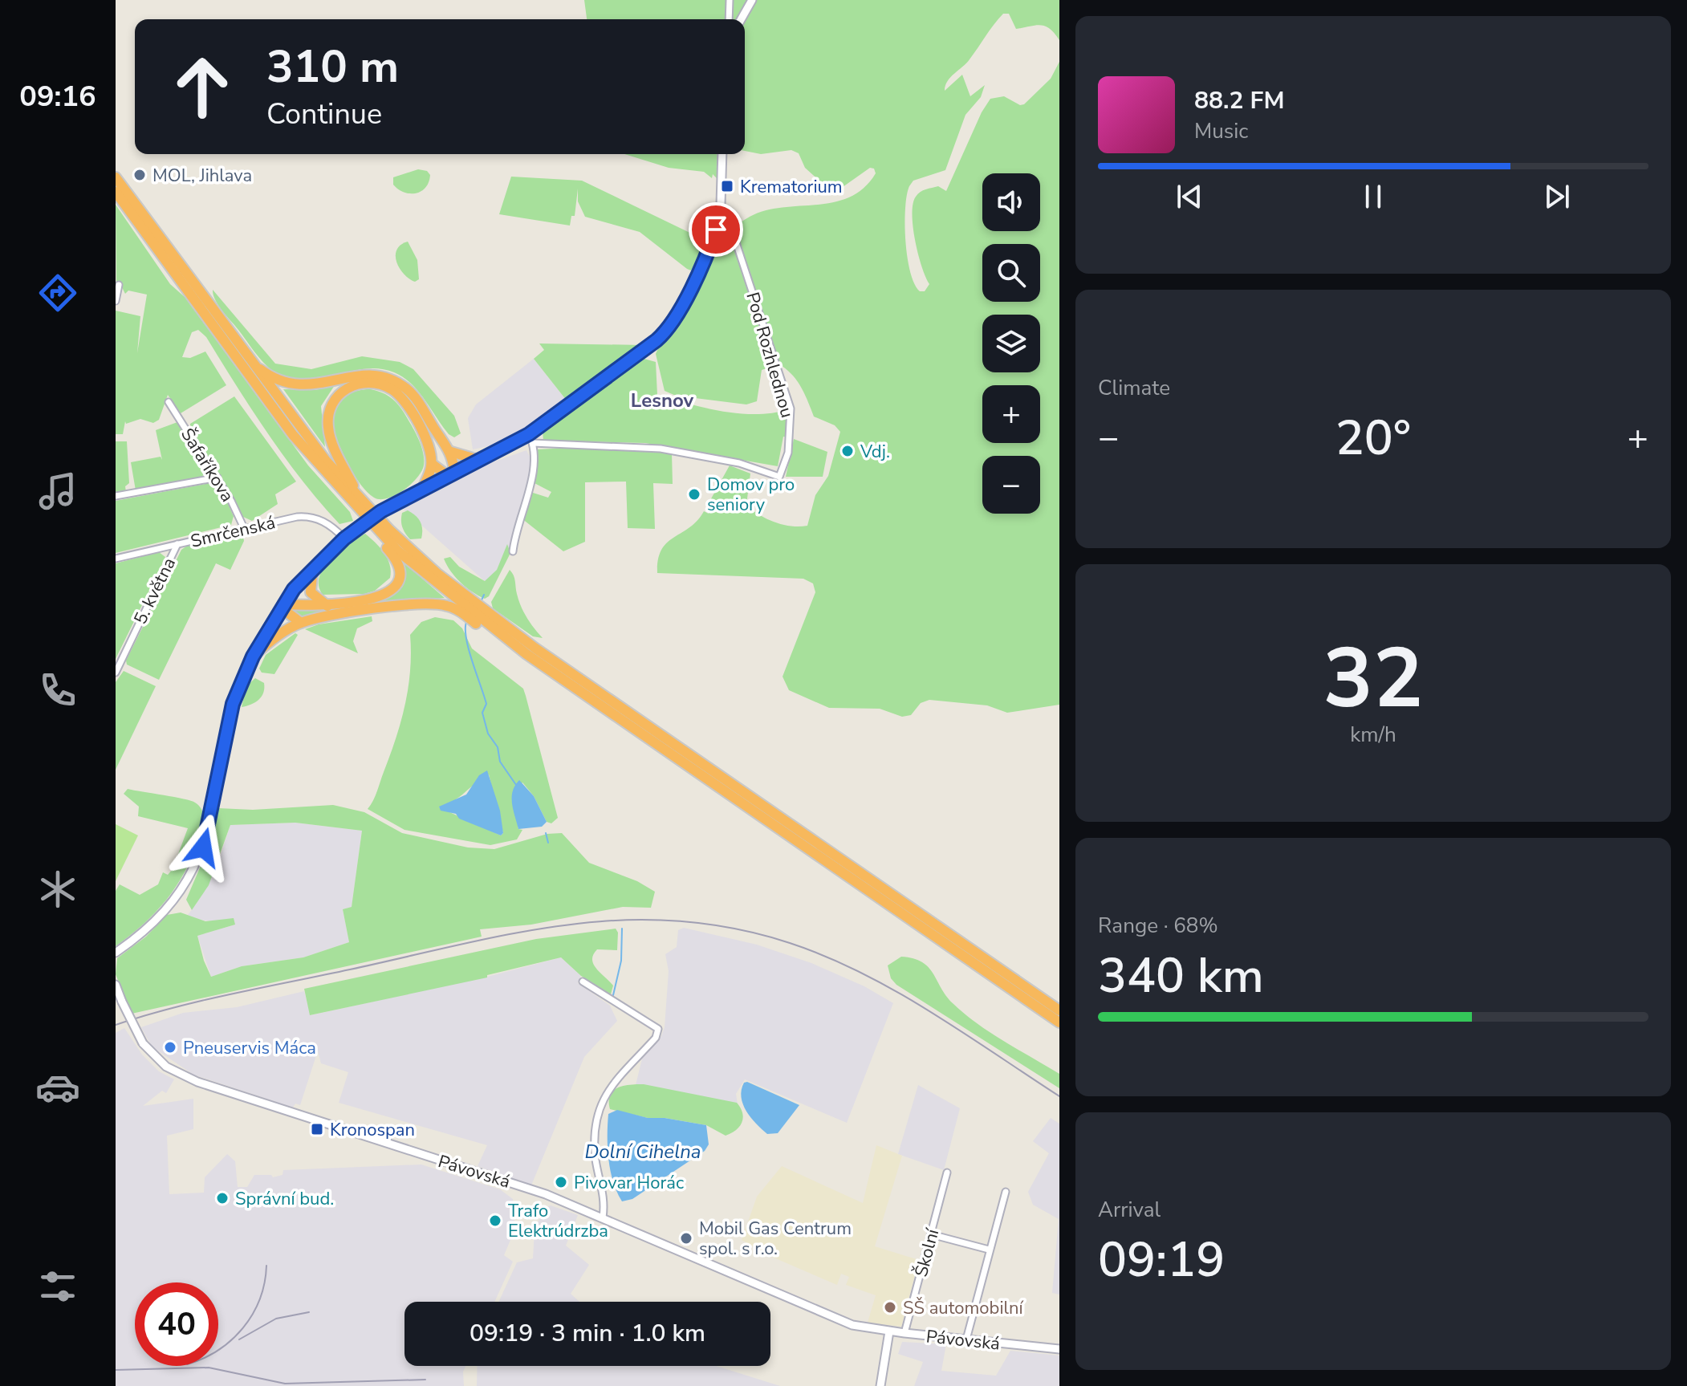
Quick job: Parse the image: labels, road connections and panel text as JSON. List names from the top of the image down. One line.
{"streets":{"street":["Pod Rozhlednou","Šafaříkova","Smrčenská","5. května","Pávovská","Školní"]},"crossings":[["Šafaříkova","Smrčenská"],["Smrčenská","5. května"],["Pávovská","Školní"]],"districts":["Lesnov"],"water":["Dolní Cihelna"],"places":{"other":["MOL, Jihlava","Vdj.","Domov pro seniory","Pneuservis Máca","Pivovar Horác","Správní bud.","Trafo Elektrúdrzba","Mobil Gas Centrum spol. s r.o.","SŠ automobilní"],"transit":["Krematorium","Kronospan"]},"page":{"tabs":"09:16","turn":["310 m","Continue"],"song":["88.2 FM","Music"],"map_buttons":["+","−"],"tile":["Climate",["32","km/h"],["Range · 68%","340 km"],["Arrival","09:19"]],"heat":["−","20°","+"],"limit":"40","trip":"09:19 · 3 min · 1.0 km"}}
